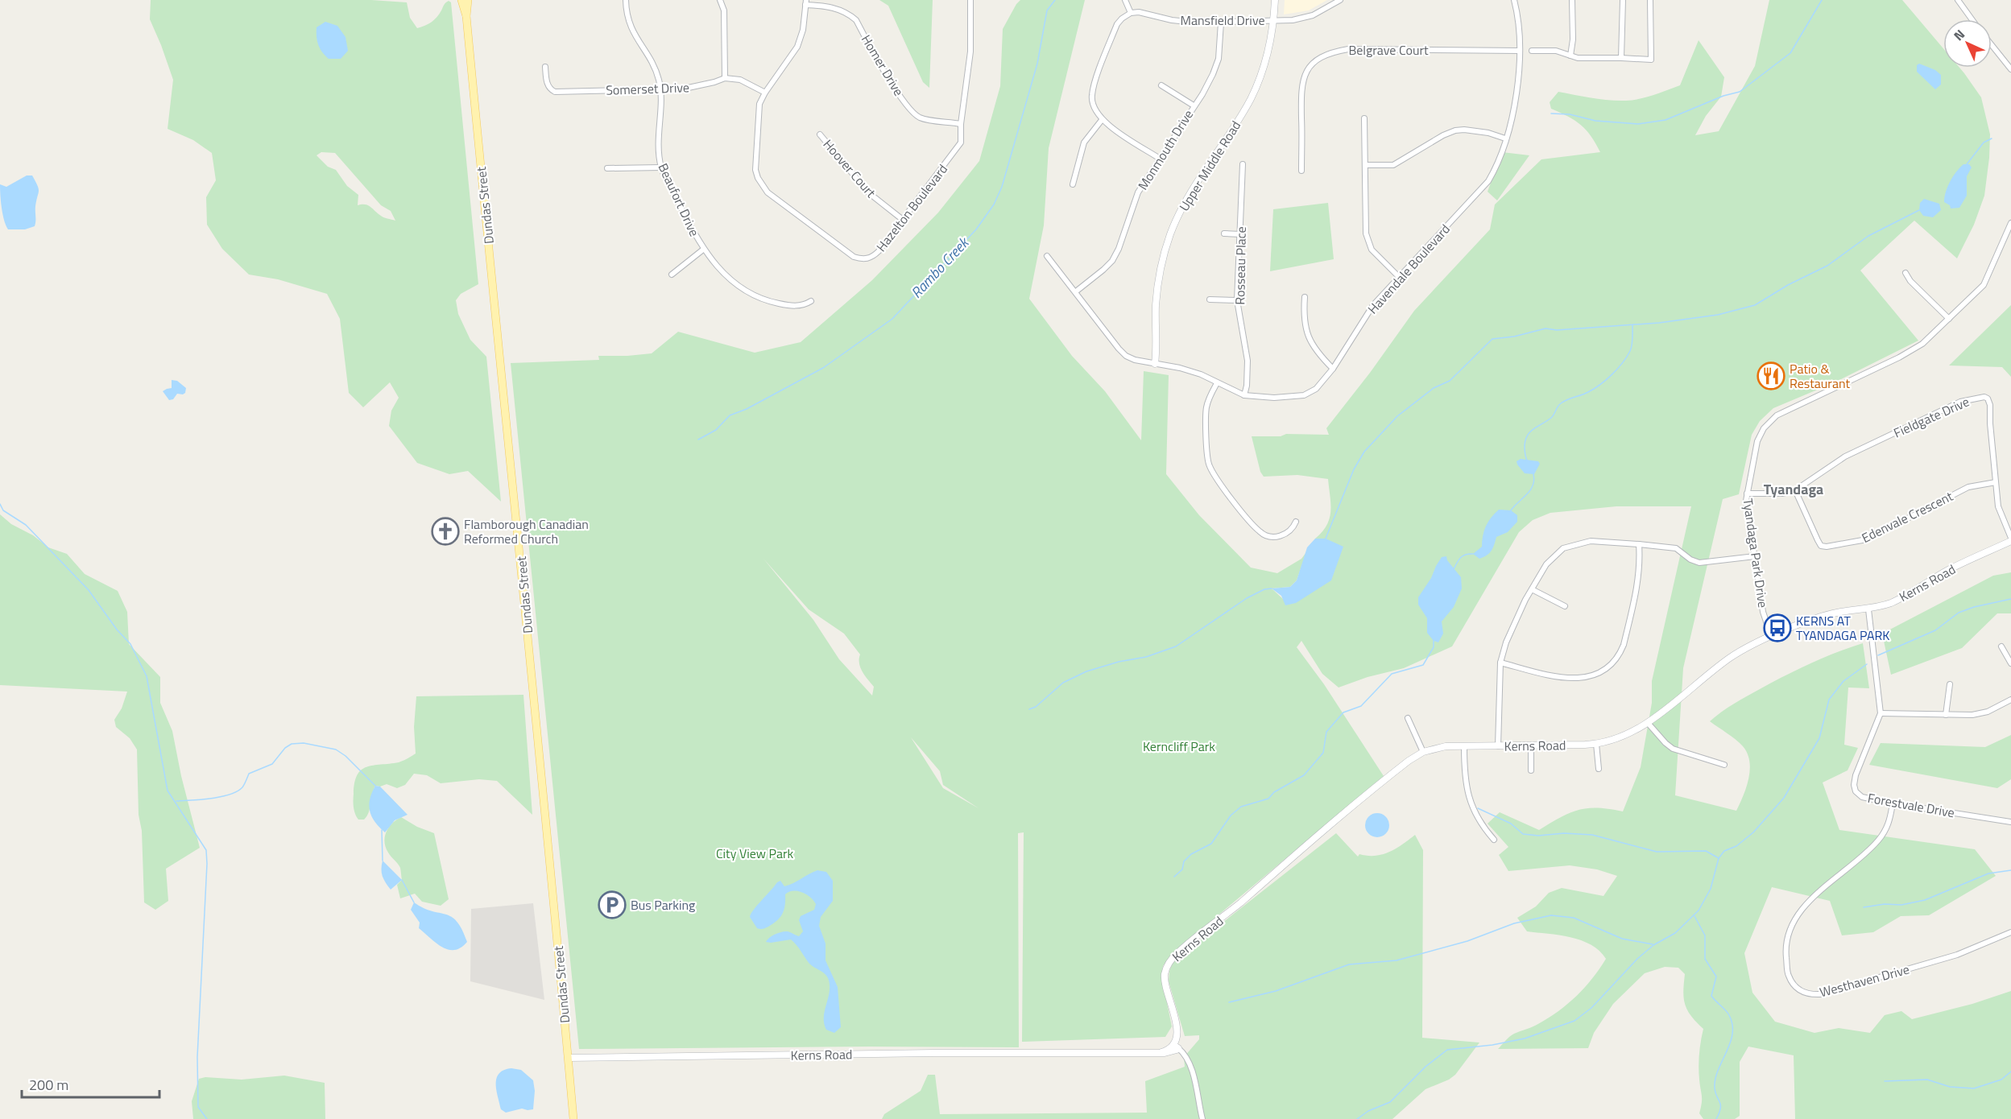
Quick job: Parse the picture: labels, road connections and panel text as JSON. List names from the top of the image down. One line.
{"streets":{"main road":["Dundas Street"],"street":["Mansfield Drive","Belgrave Court","Homer Drive","Somerset Drive","Monmouth Drive","Upper Middle Road","Hoover Court","Beaufort Drive","Hazelton Boulevard","Rosseau Place","Havendale Boulevard","Fieldgate Drive","Edenvale Crescent","Tyandaga Park Drive","Kerns Road","Forestvale Drive","Westhaven Drive"]},"crossings":[["Mansfield Drive","Monmouth Drive"],["Mansfield Drive","Upper Middle Road"],["Belgrave Court","Havendale Boulevard"],["Homer Drive","Hazelton Boulevard"],["Somerset Drive","Beaufort Drive"],["Monmouth Drive","Havendale Boulevard"],["Upper Middle Road","Havendale Boulevard"],["Hoover Court","Hazelton Boulevard"],["Dundas Street","Kerns Road"],["Rosseau Place","Havendale Boulevard"],["Fieldgate Drive","Edenvale Crescent"],["Fieldgate Drive","Tyandaga Park Drive"],["Fieldgate Drive","Kerns Road"],["Tyandaga Park Drive","Kerns Road"],["Kerns Road","Forestvale Drive"],["Forestvale Drive","Westhaven Drive"]],"districts":["Tyandaga"],"water":["Rambo Creek"],"parks":["Kerncliff Park","City View Park"],"places":{"restaurant":["Patio & Restaurant"],"church":["Flamborough Canadian Reformed Church"],"bus stop":["KERNS AT TYANDAGA PARK"],"parking":["Bus Parking"]},"scale_bar":"200 m","north":"top left"}
